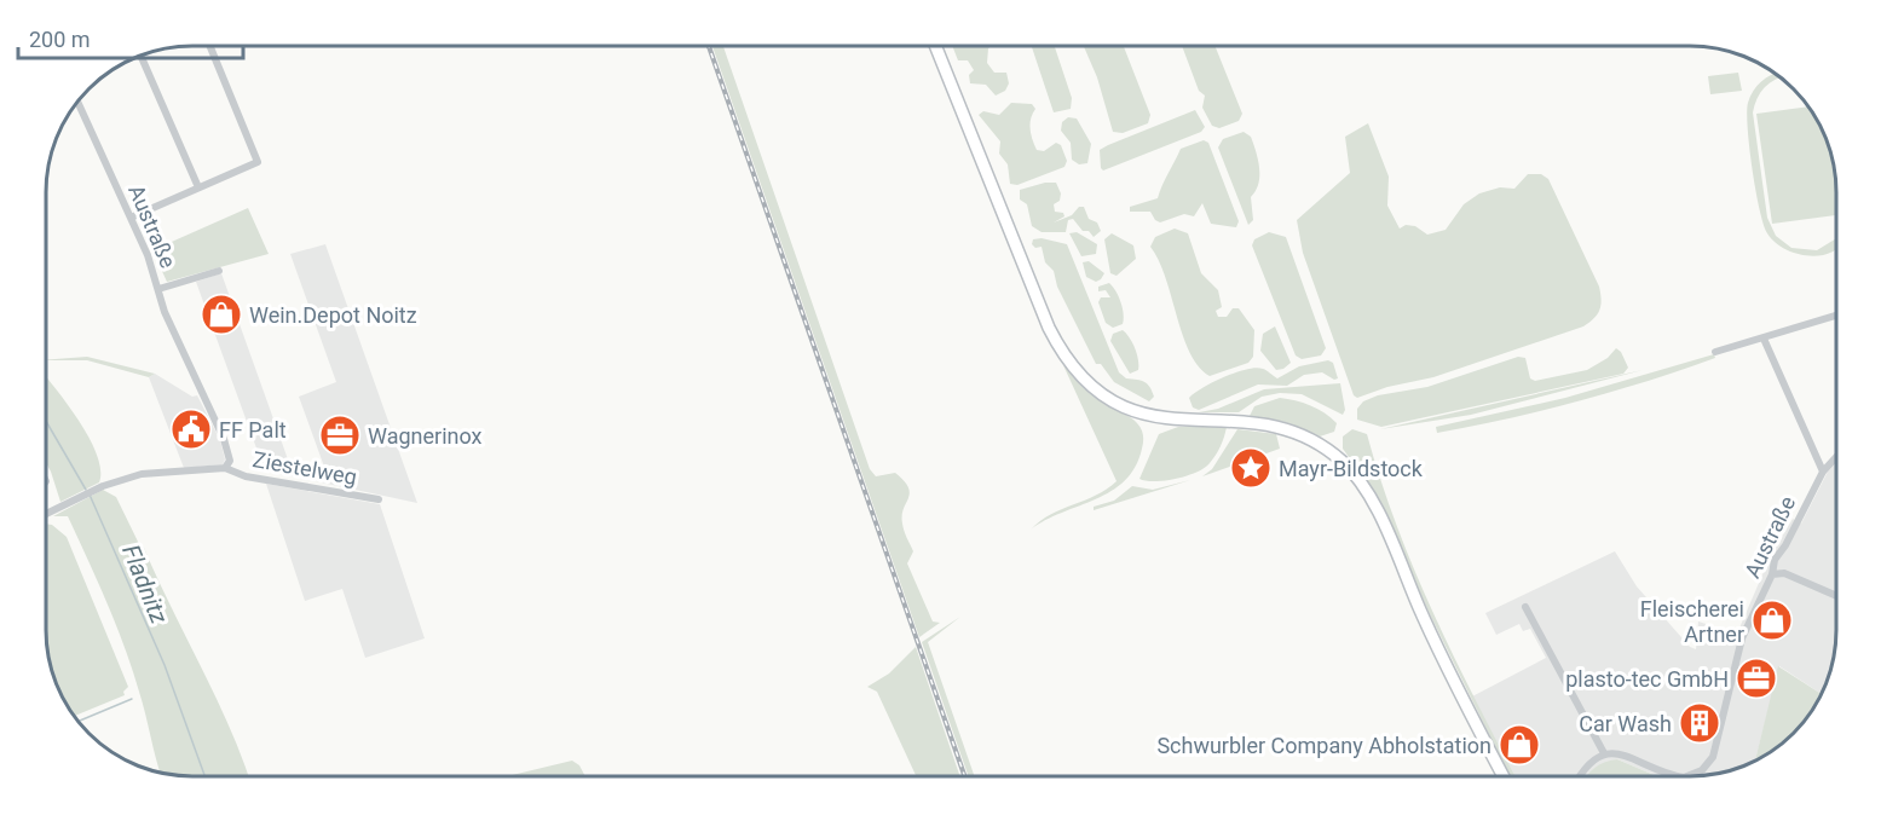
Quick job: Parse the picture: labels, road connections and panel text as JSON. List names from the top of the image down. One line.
{"streets":{"street":["Austraße","Ziestelweg"]},"crossings":[["Austraße","Ziestelweg"]],"water":["Fladnitz"],"places":{"shop":["Wein.Depot Noitz","Fleischerei Artner","Schwurbler Company Abholstation"],"public building":["FF Palt"],"office":["Wagnerinox","plasto-tec GmbH"],"place":["Mayr-Bildstock"],"building":["Car Wash"]},"scale_bar":"200 m"}
